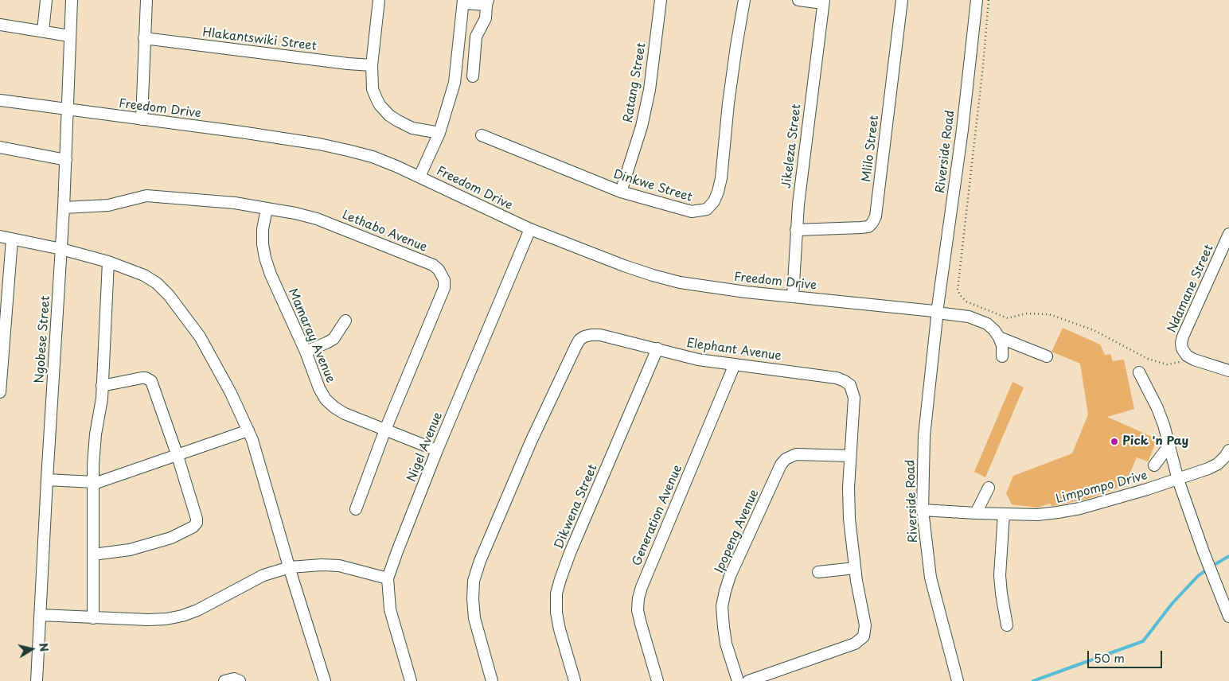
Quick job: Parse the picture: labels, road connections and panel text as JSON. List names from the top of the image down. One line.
{"streets":{"street":["Hlakantswiki Street","Ratang Street","Freedom Drive","Jikeleza Street","Mlilo Street","Riverside Road","Dinkwe Street","Lethabo Avenue","Ndamane Street","Mamaray Avenue","Ngobese Street","Elephant Avenue","Nigel Avenue","Limpompo Drive","Dikwena Street","Generation Avenue","Ipopeng Avenue"]},"crossings":[["Ratang Street","Dinkwe Street"],["Freedom Drive","Jikeleza Street"],["Freedom Drive","Riverside Road"],["Freedom Drive","Ngobese Street"],["Freedom Drive","Nigel Avenue"],["Jikeleza Street","Mlilo Street"],["Riverside Road","Limpompo Drive"],["Lethabo Avenue","Mamaray Avenue"],["Lethabo Avenue","Ngobese Street"],["Mamaray Avenue","Nigel Avenue"],["Elephant Avenue","Dikwena Street"],["Elephant Avenue","Generation Avenue"],["Elephant Avenue","Ipopeng Avenue"]],"places":["Pick 'n Pay"],"scale_bar":"50 m","north":"right"}
